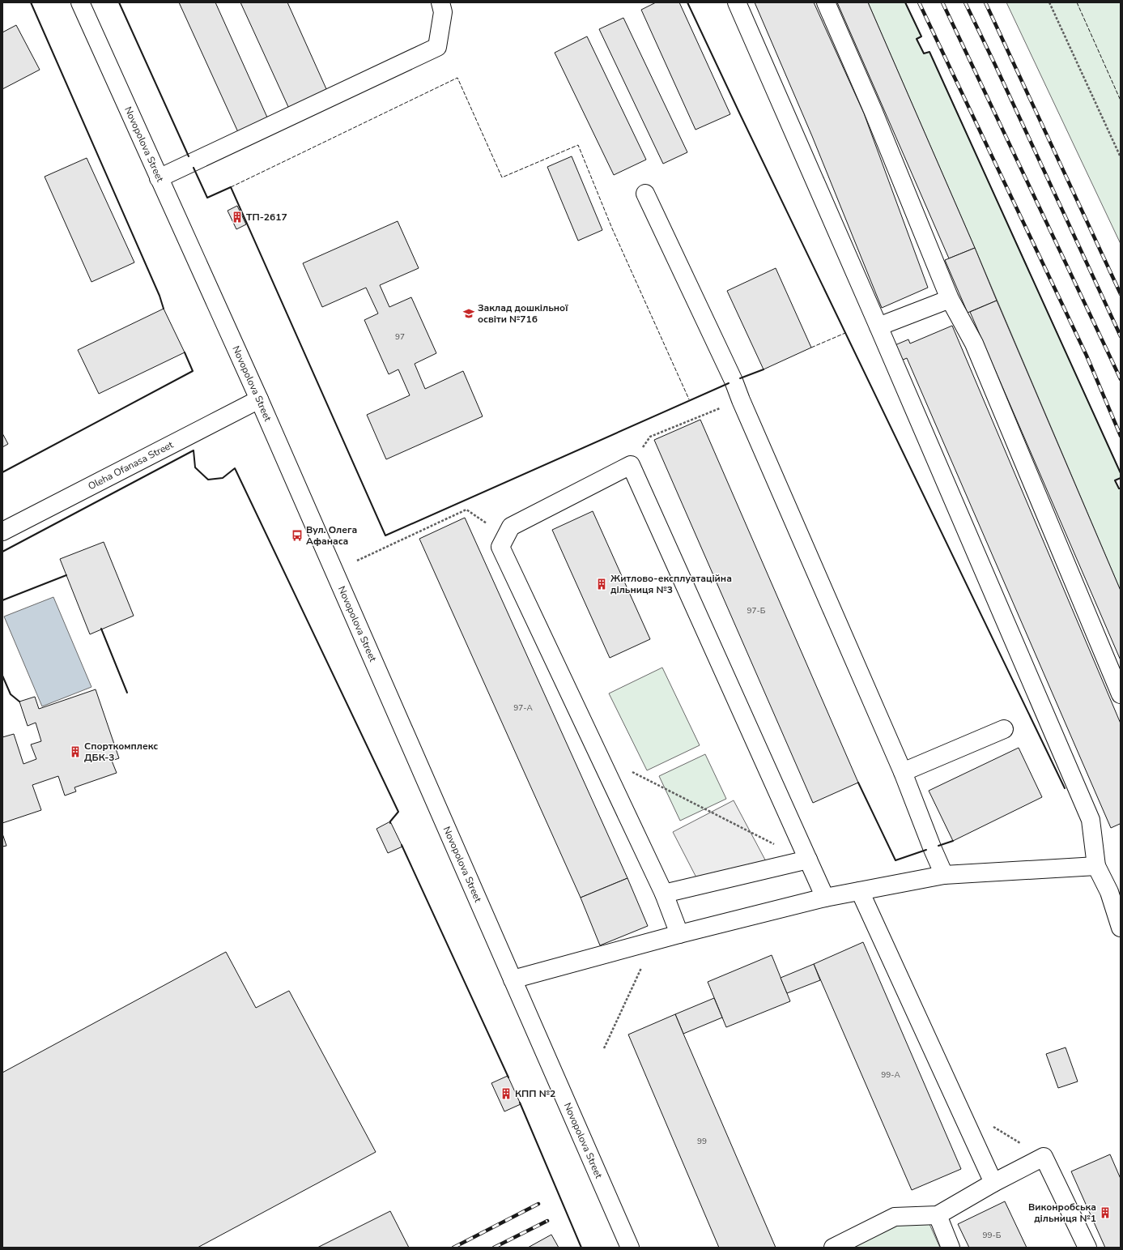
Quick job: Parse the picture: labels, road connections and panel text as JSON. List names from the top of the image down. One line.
{"streets":{"street":["Novopolova Street","Oleha Ofanasa Street"]},"crossings":[["Novopolova Street","Oleha Ofanasa Street"]],"places":{"building":["ТП-2617","Житлово-експлуатаційна дільниця №3","Спорткомплекс ДБК-3","КПП №2","Виконробська дільниця №1"],"school or university":["Заклад дошкільної освіти №716"],"bus stop":["Вул. Олега Афанаса"]},"house_numbers":["97","97-Б","97-А","99-А","99","99-Б"]}
